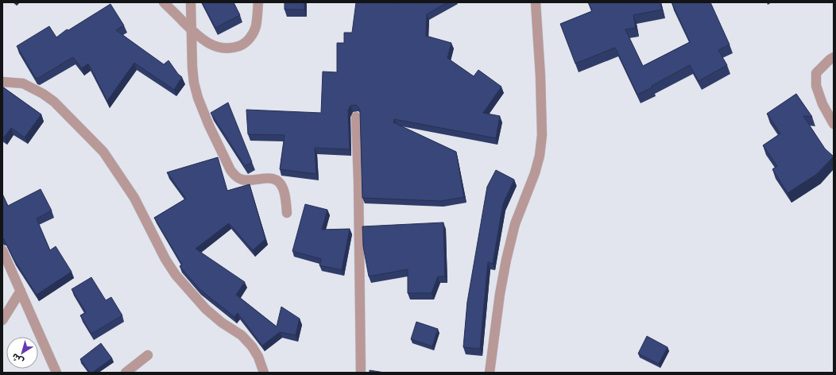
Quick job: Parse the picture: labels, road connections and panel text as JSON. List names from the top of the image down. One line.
{"north":"bottom left"}
